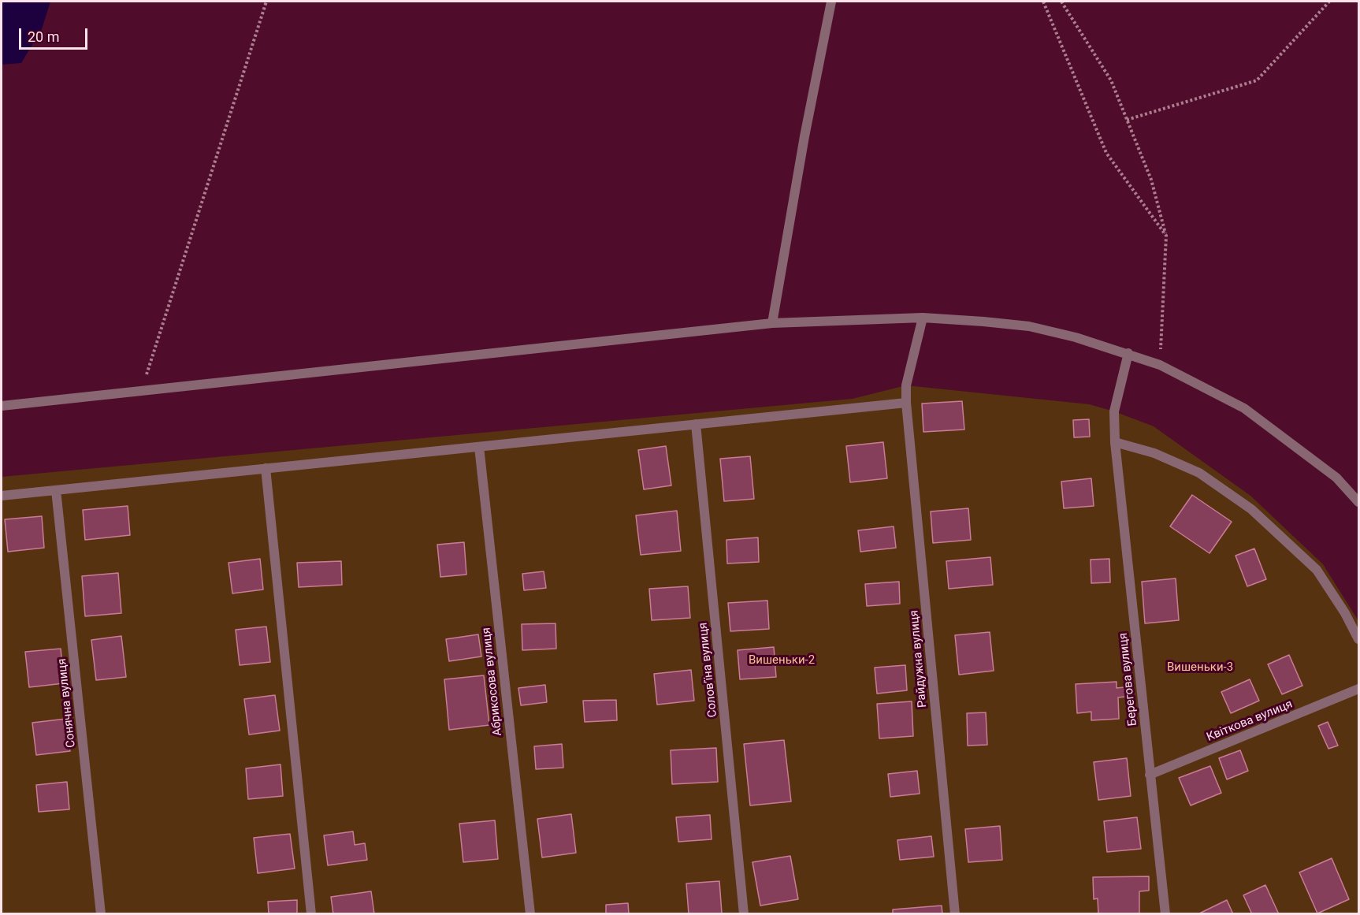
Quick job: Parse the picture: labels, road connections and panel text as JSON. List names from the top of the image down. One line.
{"streets":{"street":["Райдужна вулиця","Соловʼїна вулиця","Берегова вулиця","Абрикосова вулиця","Сонячна вулиця","Квіткова вулиця"]},"crossings":[["Берегова вулиця","Квіткова вулиця"]],"parks":["Вишеньки-2","Вишеньки-3"],"scale_bar":"20 m"}
